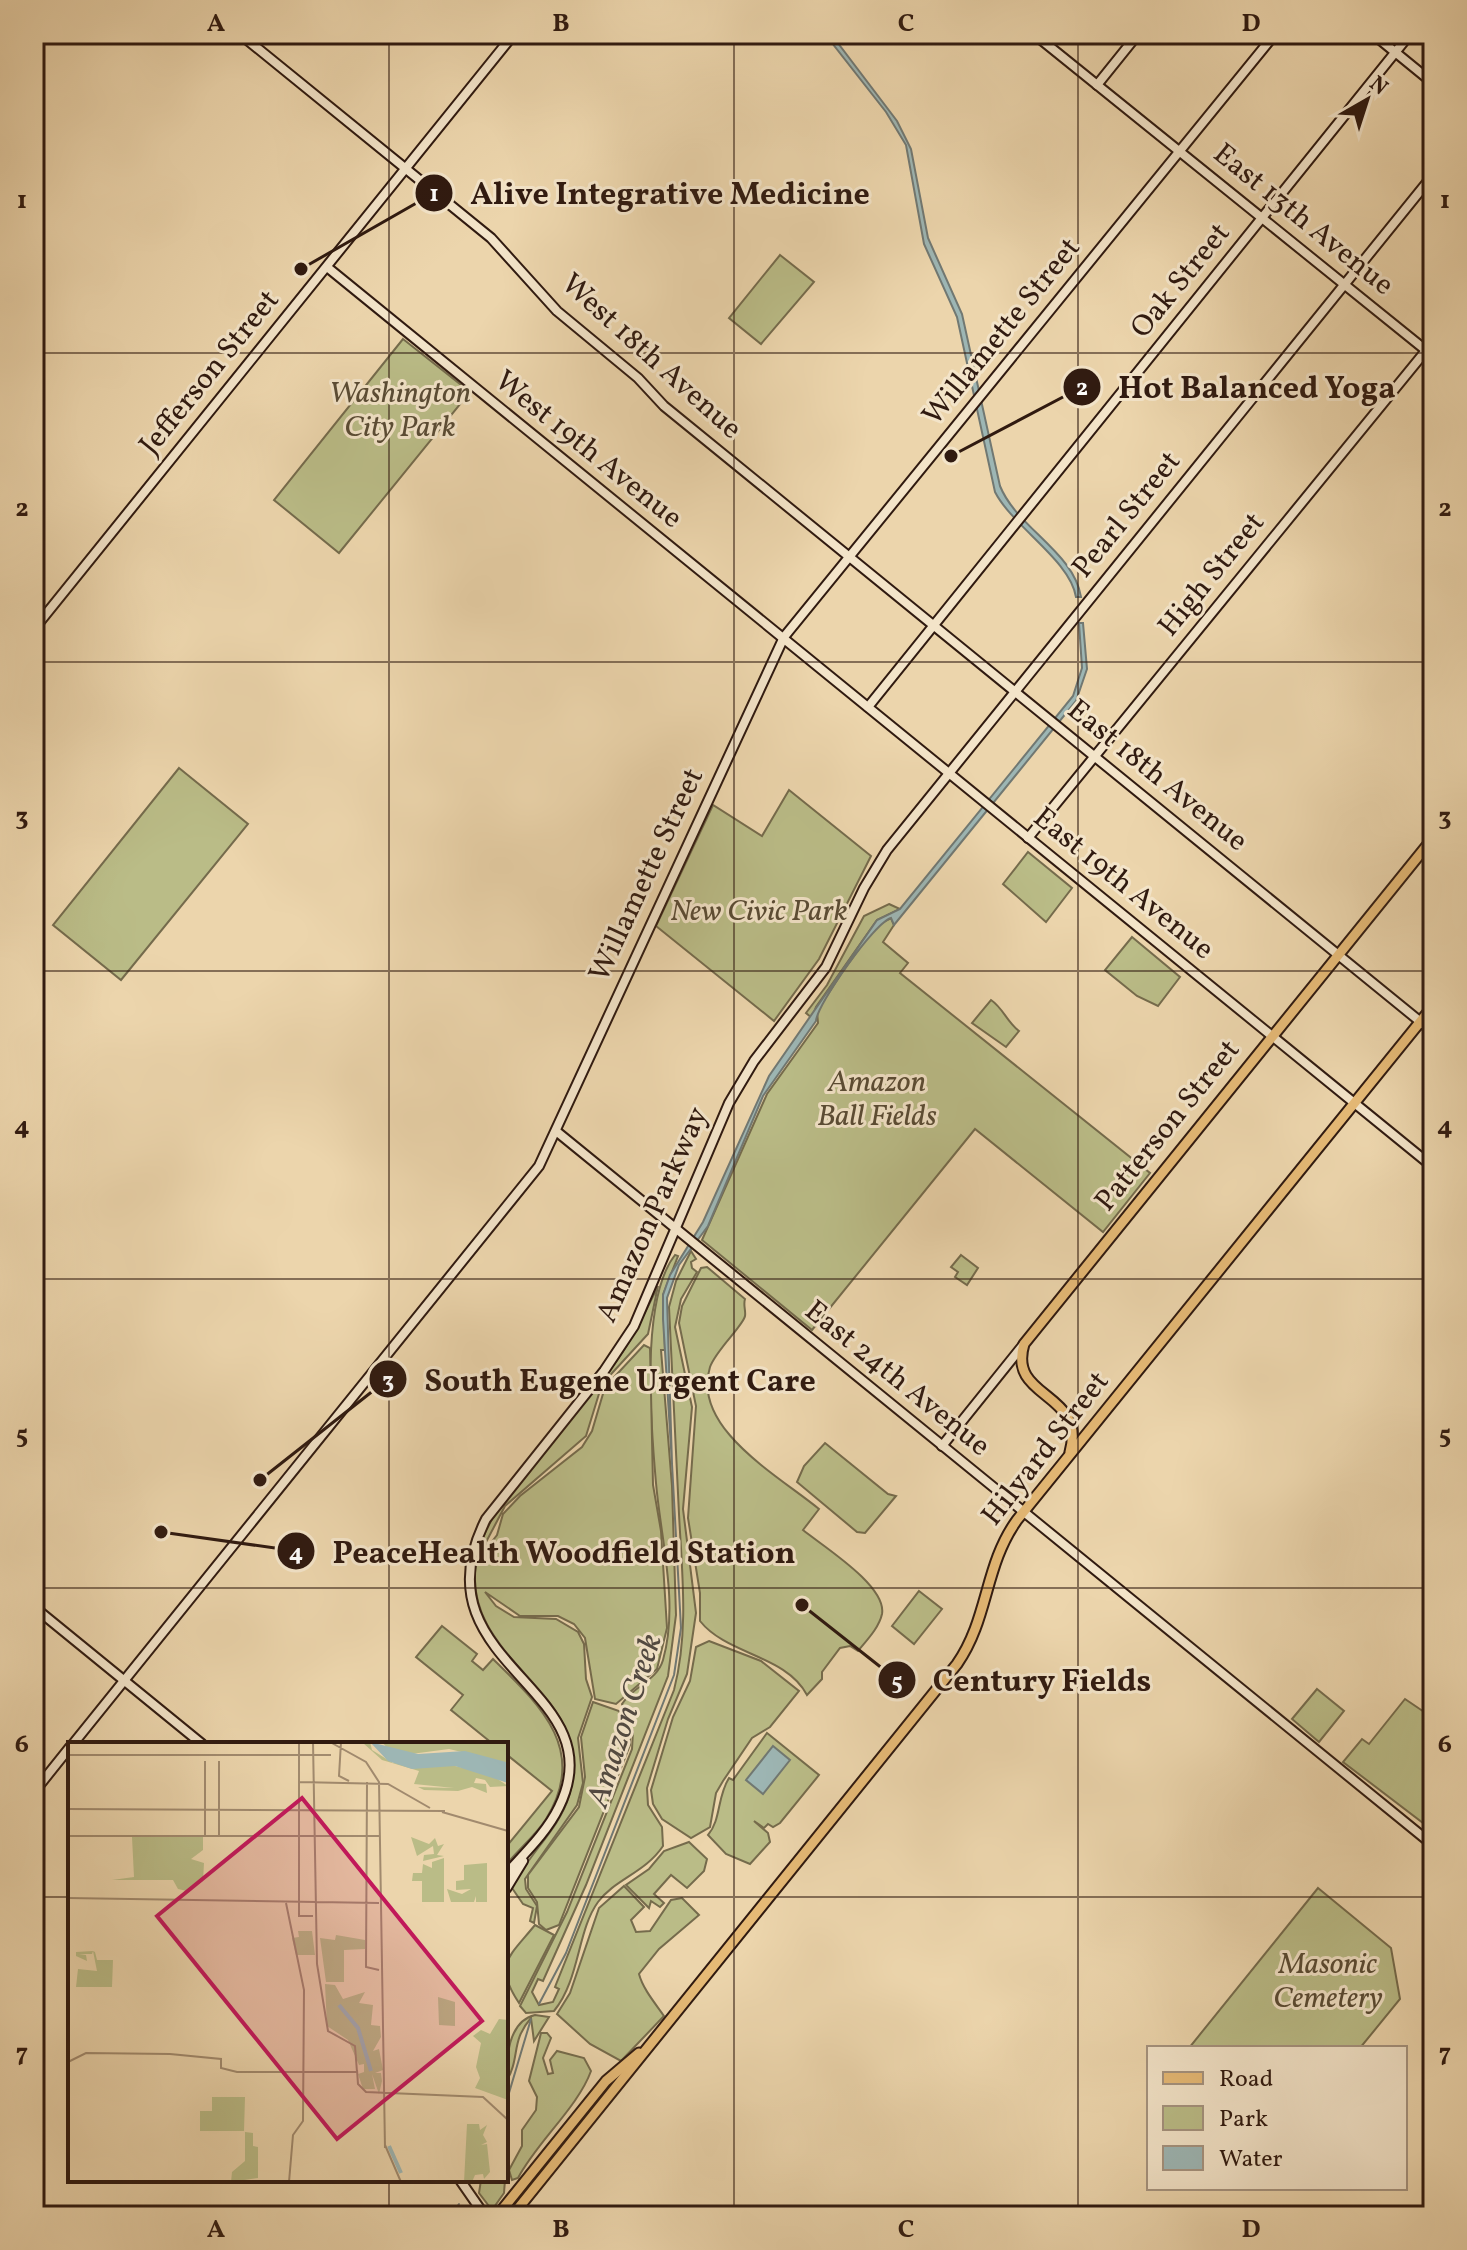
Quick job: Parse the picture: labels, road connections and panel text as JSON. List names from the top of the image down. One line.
{"streets":{"main road":["East 13th Avenue","Oak Street","Willamette Street","West 18th Avenue","Jefferson Street","West 19th Avenue","Pearl Street","High Street","East 18th Avenue","East 19th Avenue","Patterson Street","Amazon Parkway","East 24th Avenue","Hilyard Street"]},"crossings":[["East 13th Avenue","Oak Street"],["East 13th Avenue","Willamette Street"],["East 13th Avenue","Pearl Street"],["East 13th Avenue","High Street"],["Oak Street","East 18th Avenue"],["Oak Street","East 19th Avenue"],["Willamette Street","West 18th Avenue"],["Willamette Street","West 19th Avenue"],["Willamette Street","East 18th Avenue"],["Willamette Street","East 19th Avenue"],["Willamette Street","East 24th Avenue"],["West 18th Avenue","Jefferson Street"],["West 18th Avenue","East 18th Avenue"],["Jefferson Street","West 19th Avenue"],["West 19th Avenue","East 19th Avenue"],["Pearl Street","East 18th Avenue"],["Pearl Street","East 19th Avenue"],["Pearl Street","Amazon Parkway"],["High Street","East 18th Avenue"],["High Street","East 19th Avenue"],["East 18th Avenue","Patterson Street"],["East 18th Avenue","Hilyard Street"],["East 19th Avenue","Patterson Street"],["East 19th Avenue","Amazon Parkway"],["East 19th Avenue","Hilyard Street"],["Patterson Street","East 24th Avenue"],["Amazon Parkway","East 24th Avenue"],["East 24th Avenue","Hilyard Street"]],"water":["Amazon Creek"],"parks":["Washington City Park","New Civic Park","Amazon Ball Fields","Masonic Cemetery"],"places":["Alive Integrative Medicine","Hot Balanced Yoga","South Eugene Urgent Care","PeaceHealth Woodfield Station","Century Fields"],"legend":["Road","Park","Water"],"north":"top right","grid":{"columns":["A","B","C","D"],"rows":["1","2","3","4","5","6","7"]}}
